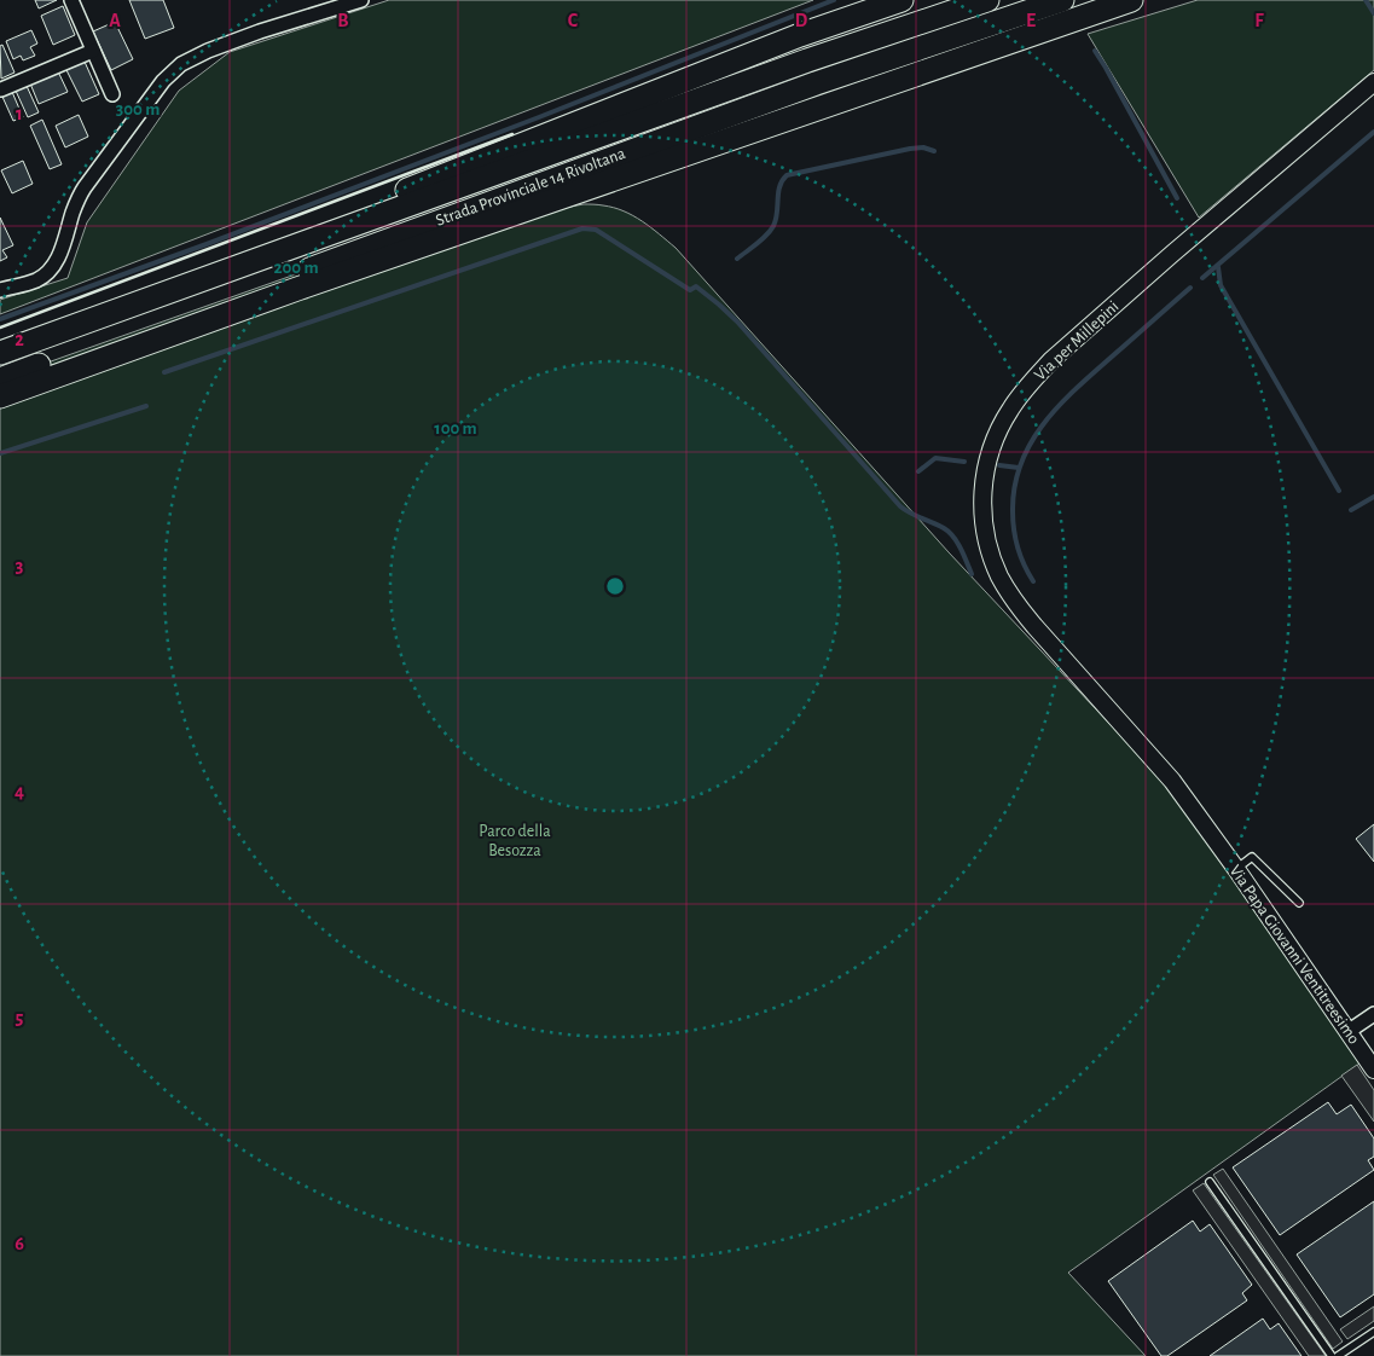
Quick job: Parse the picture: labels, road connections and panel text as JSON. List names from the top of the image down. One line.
{"streets":{"highway":["Strada Provinciale 14 Rivoltana"],"street":["Via per Millepini","Via Papa Giovanni Ventitreesimo"]},"crossings":[["Via per Millepini","Via Papa Giovanni Ventitreesimo"]],"parks":["Parco della Besozza"],"grid":{"columns":["A","B","C","D","E","F"],"rows":["1","2","3","4","5","6"]},"rings":["300 m","200 m","100 m"]}
